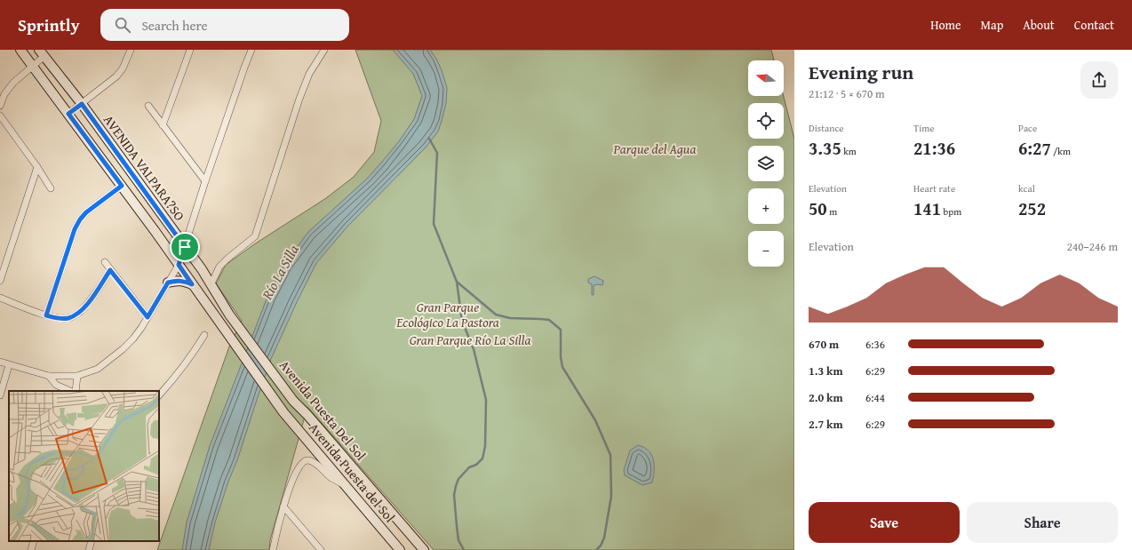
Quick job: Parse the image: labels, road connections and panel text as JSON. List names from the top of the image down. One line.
{"streets":{"main road":["AVENIDA VALPARA?SO","Avenida Puesta Del Sol","Avenida Puesta del Sol"]},"crossings":[["AVENIDA VALPARA?SO","Avenida Puesta Del Sol"],["Avenida Puesta Del Sol","Avenida Puesta del Sol"]],"water":["Río La Silla"],"parks":["Parque del Agua","Gran Parque Ecológico La Pastora","Gran Parque Río La Silla"],"north":"left","page":{"header":"Sprintly","search":"Search here","nav":["Home","Map","About","Contact"],"heading":["Evening run","21:12 · 5 × 670 m"],"map_buttons":["+","−"],"stats":[["Distance","3.35 km"],["Time","21:36"],["Pace","6:27 /km"],["Elevation","50 m"],["Heart rate","141 bpm"],["kcal","252"]],"chart":["Elevation","240–246 m"],"list":[{"name":"670 m","note":"6:36"},{"name":"1.3 km","note":"6:29"},{"name":"2.0 km","note":"6:44"},{"name":"2.7 km","note":"6:29"}],"buttons":["Save","Share"]}}
